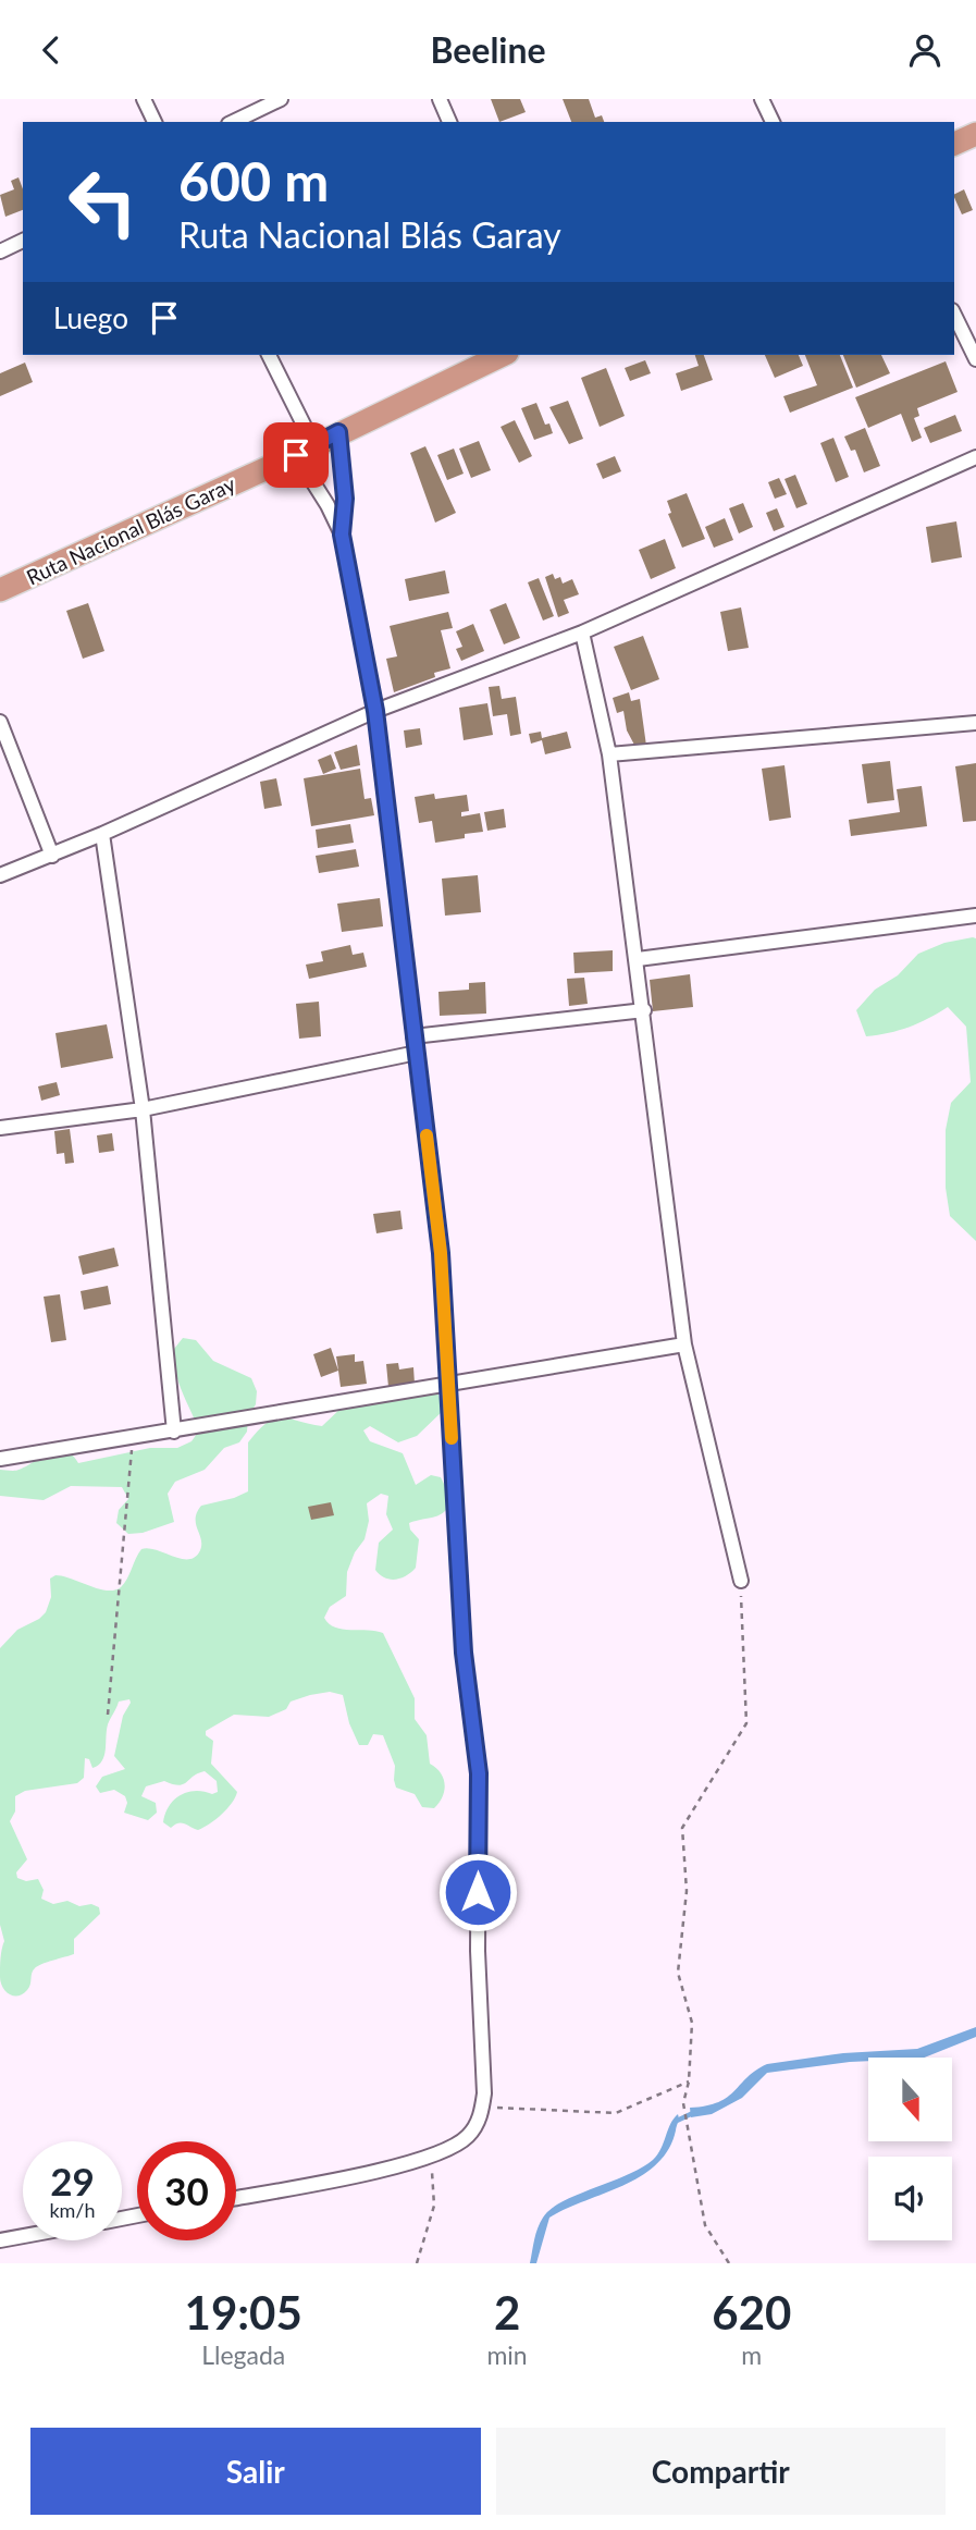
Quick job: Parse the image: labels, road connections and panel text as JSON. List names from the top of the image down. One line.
{"streets":{"highway":["Ruta Nacional Blás Garay"]},"north":"bottom","page":{"header":"Beeline","turn":["600 m","Ruta Nacional Blás Garay"],"then":"Luego","speed":"29 km/h","limit":"30","eta":["19:05","Llegada","2","min","620","m"],"buttons":["Salir","Compartir"]}}
